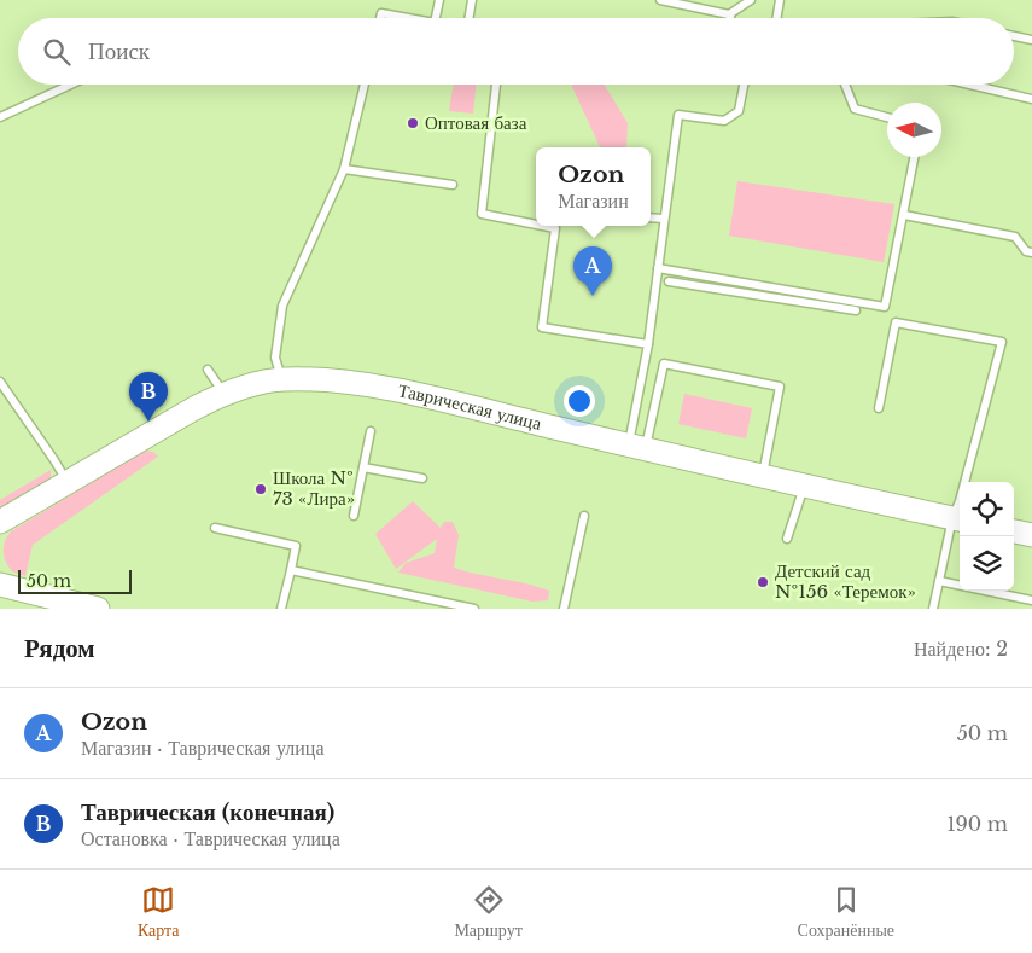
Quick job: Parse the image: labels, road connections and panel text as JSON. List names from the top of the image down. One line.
{"streets":{"street":["Таврическая улица"]},"places":["Оптовая база","Школа № 73 «Лира»","Детский сад №156 «Теремок»"],"scale_bar":"50 m","north":"left","page":{"search":"Поиск","popup":["Ozon","Магазин"],"pins":["A","B"],"scale":"50 m","heading":["Рядом","Найдено: 2"],"list":[{"mark":"A","name":"Ozon","note":"Магазин · Таврическая улица","value":"50 m"},{"mark":"B","name":"Таврическая (конечная)","note":"Остановка · Таврическая улица","value":"190 m"}],"nav":["Карта","Маршрут","Сохранённые"]}}
